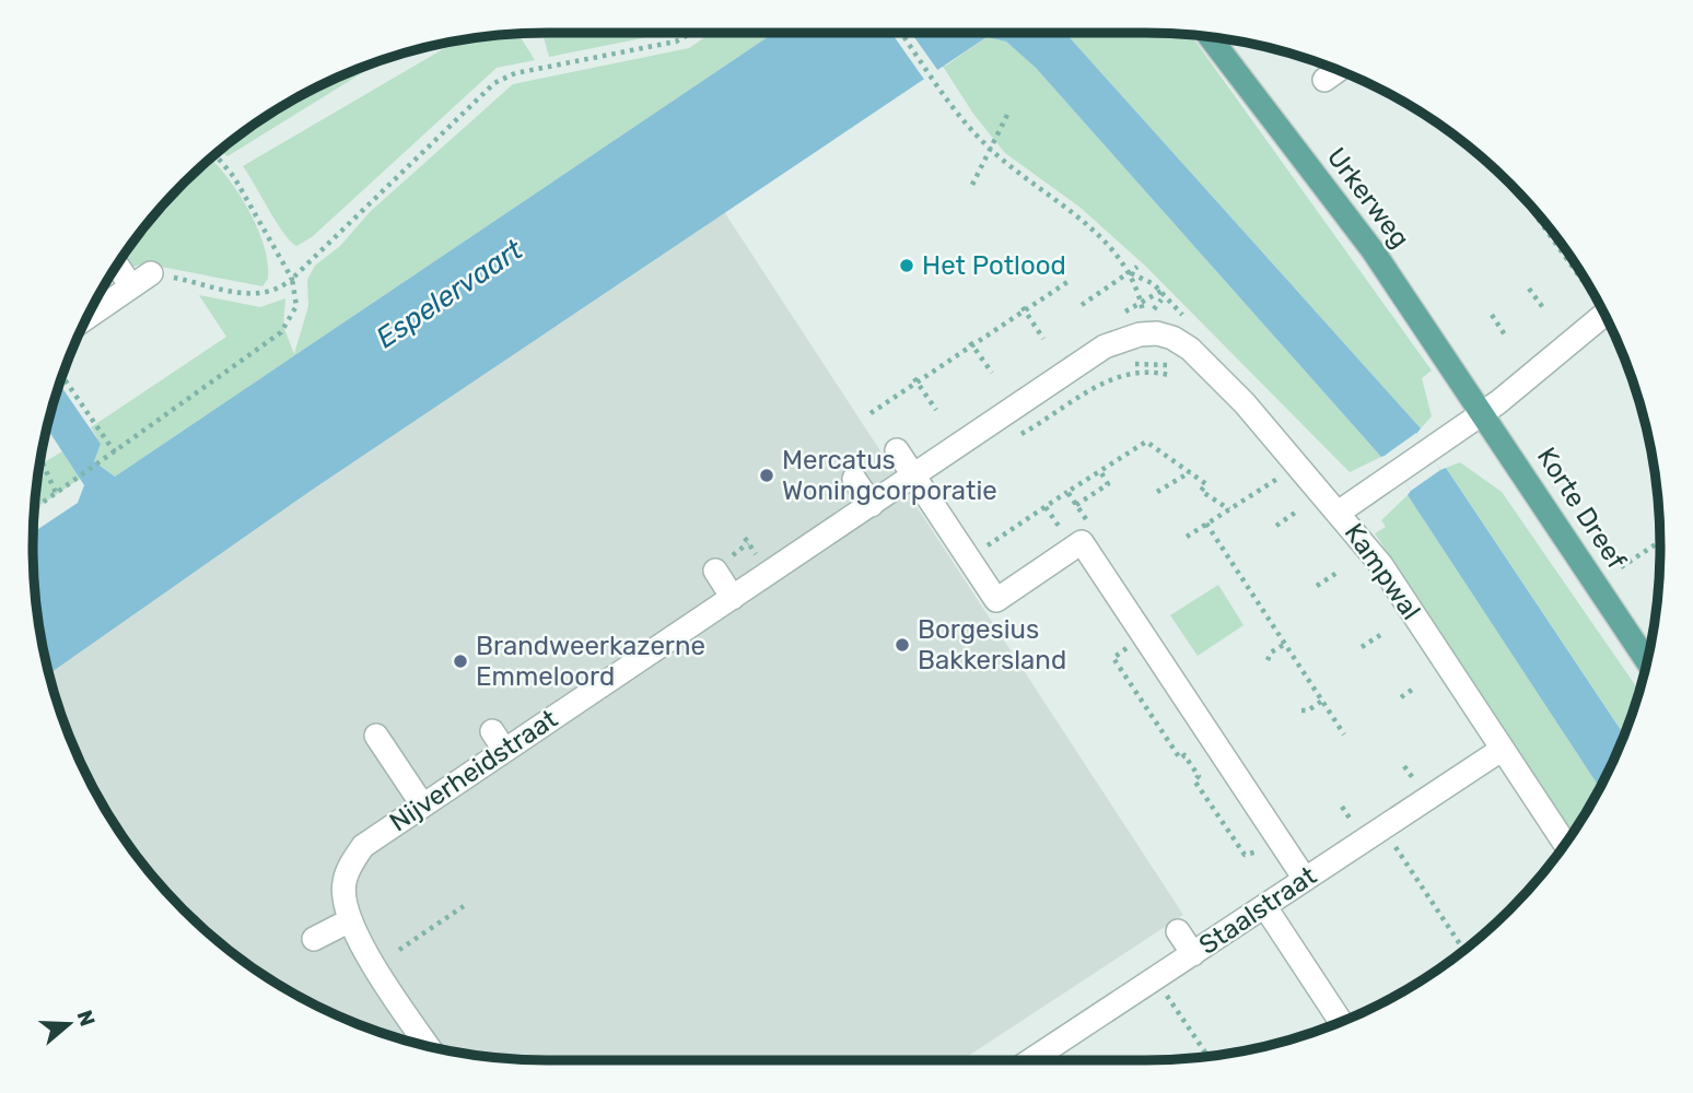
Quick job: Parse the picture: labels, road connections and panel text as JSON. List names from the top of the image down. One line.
{"streets":{"main road":["Urkerweg","Korte Dreef"],"street":["Kampwal","Nijverheidstraat","Staalstraat"]},"crossings":[["Urkerweg","Korte Dreef"],["Kampwal","Nijverheidstraat"],["Kampwal","Staalstraat"]],"water":["Espelervaart"],"places":["Het Potlood","Mercatus Woningcorporatie","Borgesius Bakkersland","Brandweerkazerne Emmeloord"],"north":"right"}
